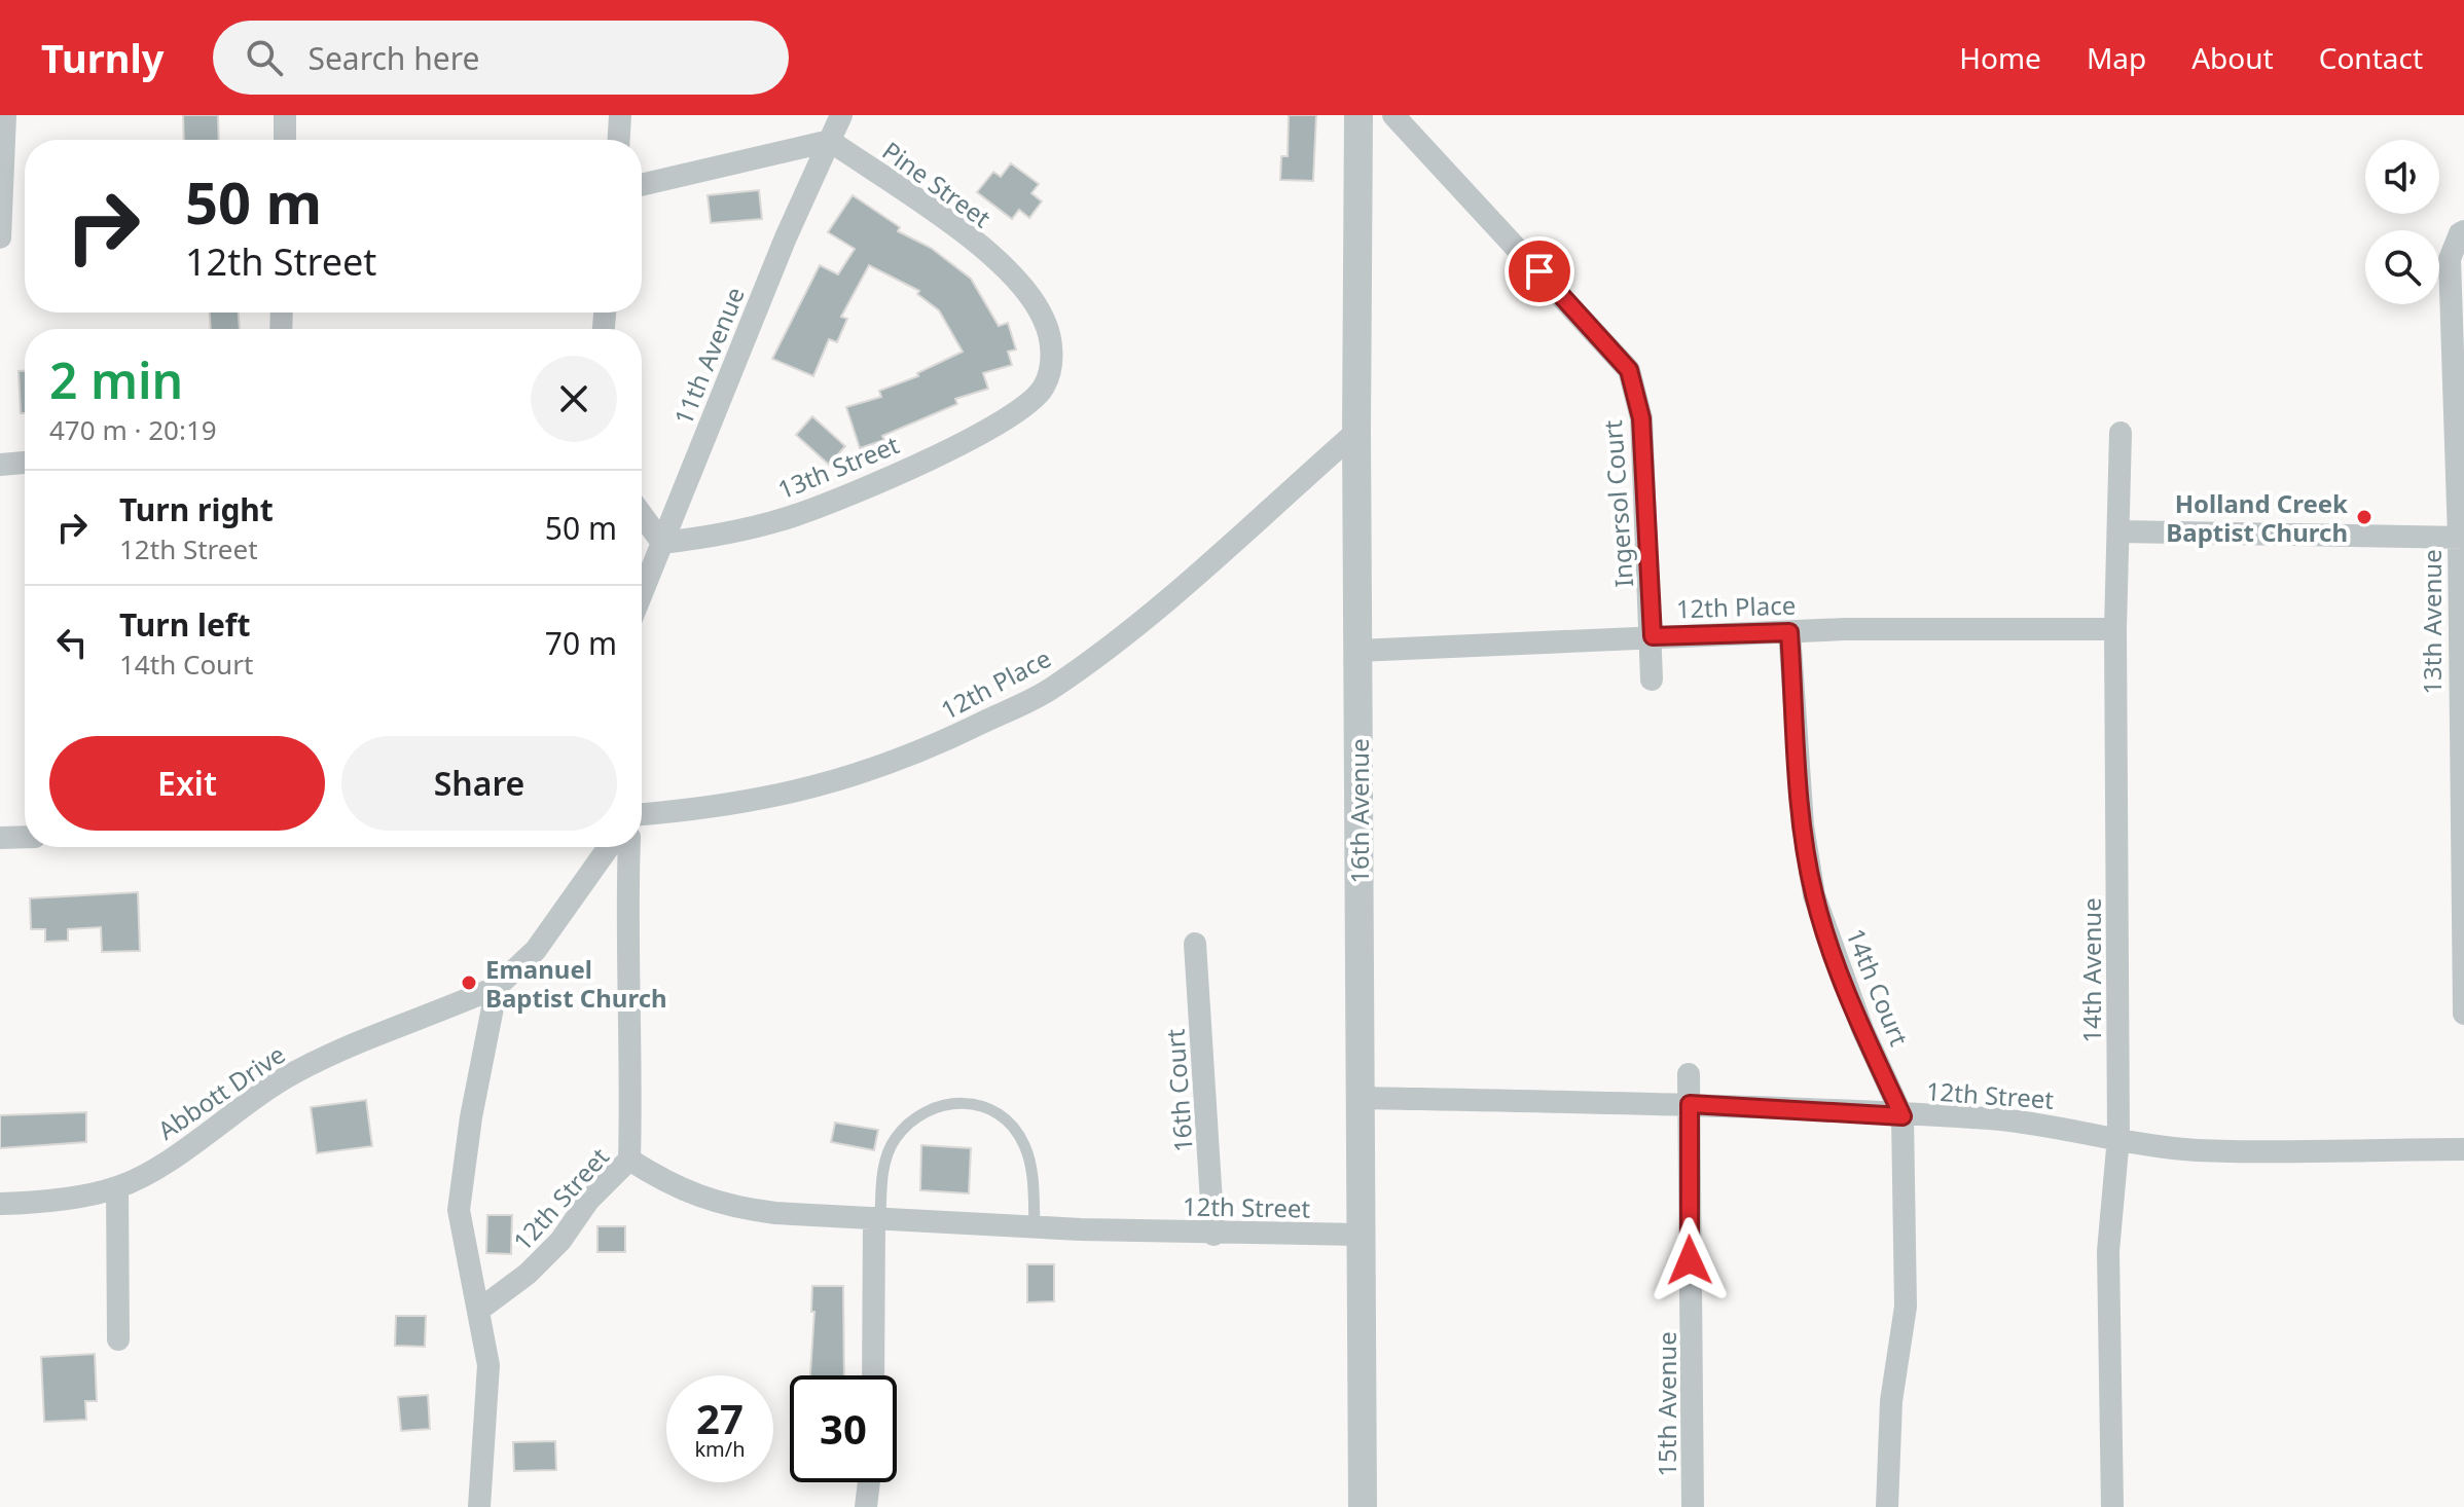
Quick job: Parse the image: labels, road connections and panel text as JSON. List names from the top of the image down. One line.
{"streets":{"street":["Pine Street","11th Avenue","13th Street","Ingersol Court","12th Place","13th Avenue","16th Avenue","14th Avenue","14th Court","16th Court","Abbott Drive","12th Street","15th Avenue"]},"crossings":[["Pine Street","11th Avenue"],["Pine Street","13th Street"],["11th Avenue","13th Street"],["Ingersol Court","12th Place"],["12th Place","16th Avenue"],["12th Place","14th Avenue"],["12th Place","14th Court"],["16th Avenue","12th Street"],["14th Avenue","12th Street"],["14th Court","12th Street"],["16th Court","12th Street"],["12th Street","15th Avenue"]],"places":["Holland Creek Baptist Church","Emanuel Baptist Church"],"page":{"header":"Turnly","search":"Search here","nav":["Home","Map","About","Contact"],"turn":["50 m","12th Street"],"heading":["2 min","470 m · 20:19"],"list":[{"name":"Turn right","note":"12th Street","value":"50 m"},{"name":"Turn left","note":"14th Court","value":"70 m"}],"buttons":["Exit","Share"],"speed":"27 km/h","limit":"30"}}
